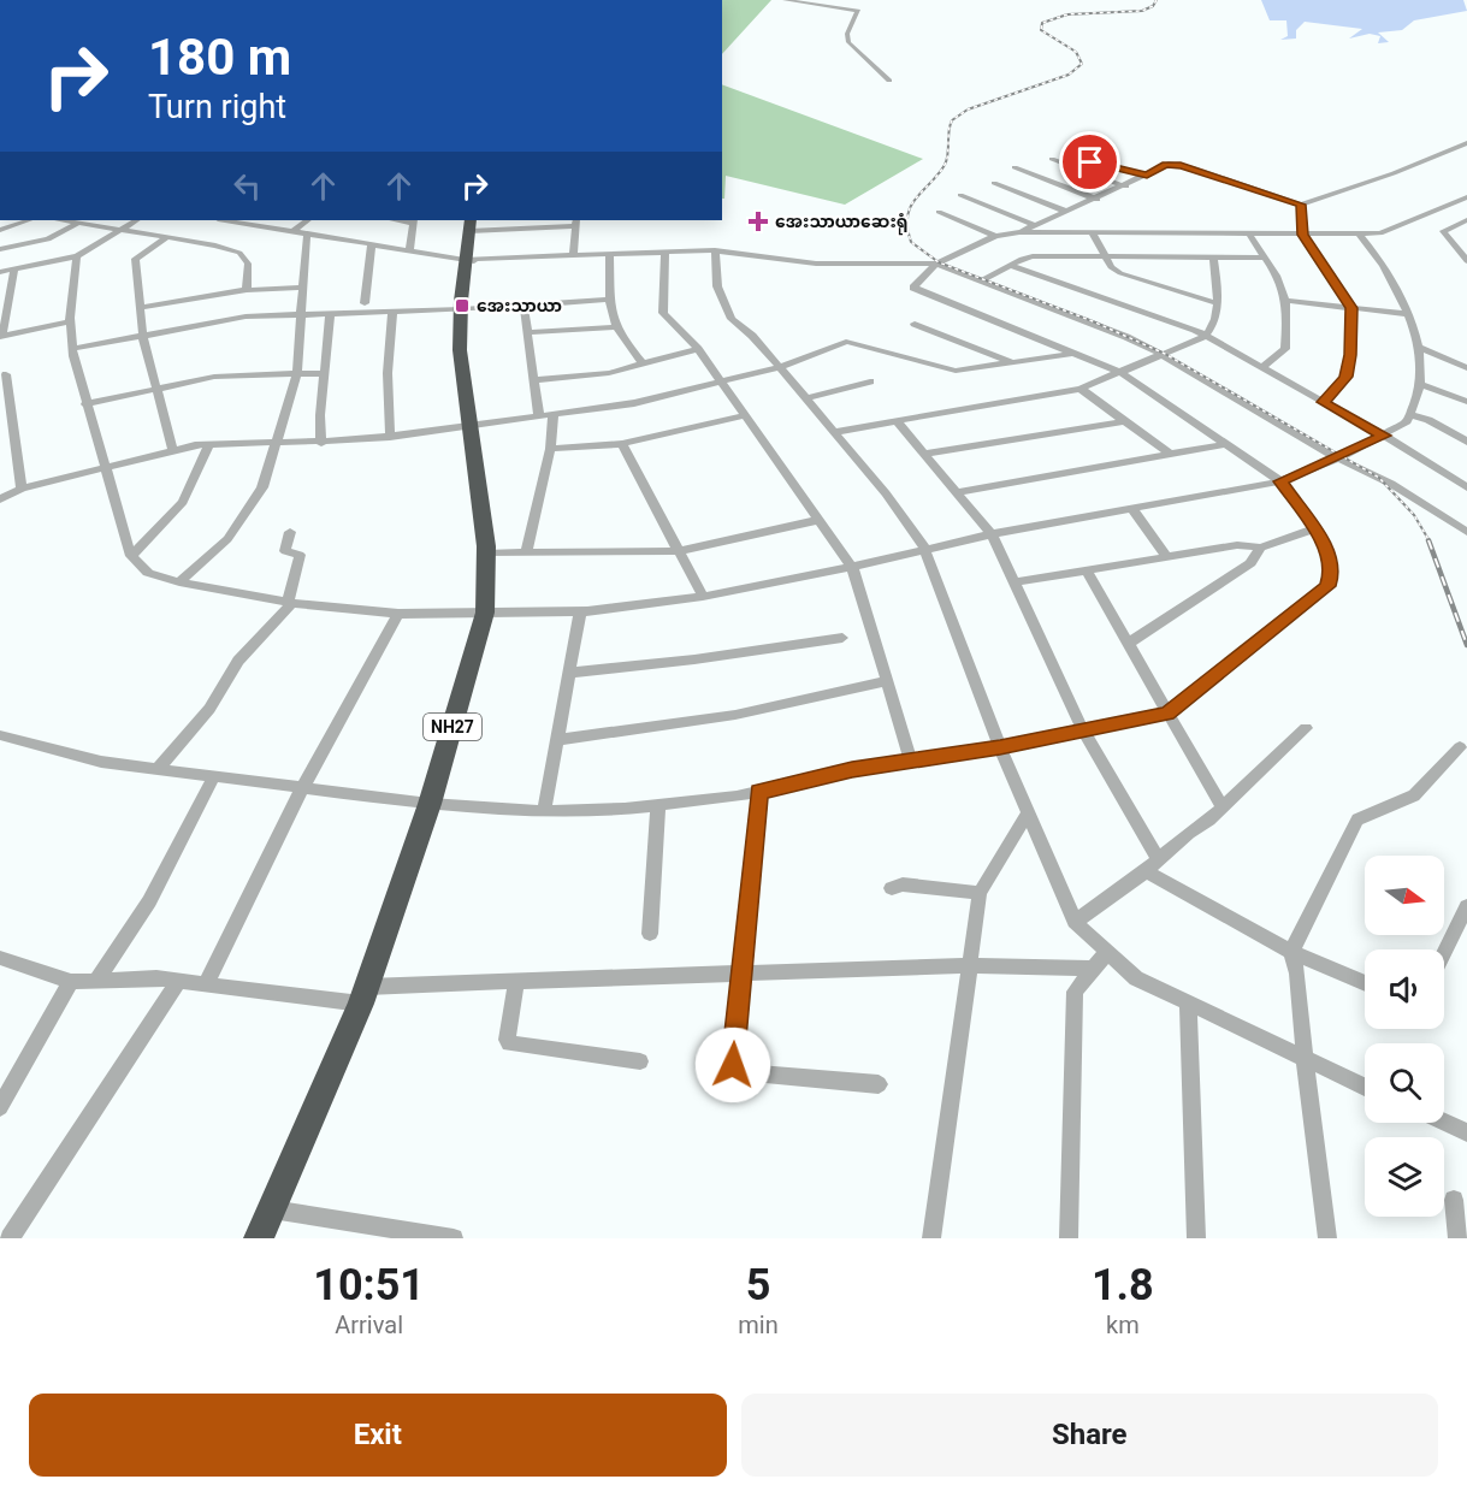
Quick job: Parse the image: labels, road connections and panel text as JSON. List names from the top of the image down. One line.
{"streets":{"highway":["NH27"]},"places":{"health":["အေးသာယာဆေးရုံ"],"transit":["အေးသာယာ"]},"north":"right","page":{"turn":["180 m","Turn right"],"eta":["10:51","Arrival","5","min","1.8","km"],"buttons":["Exit","Share"]}}
